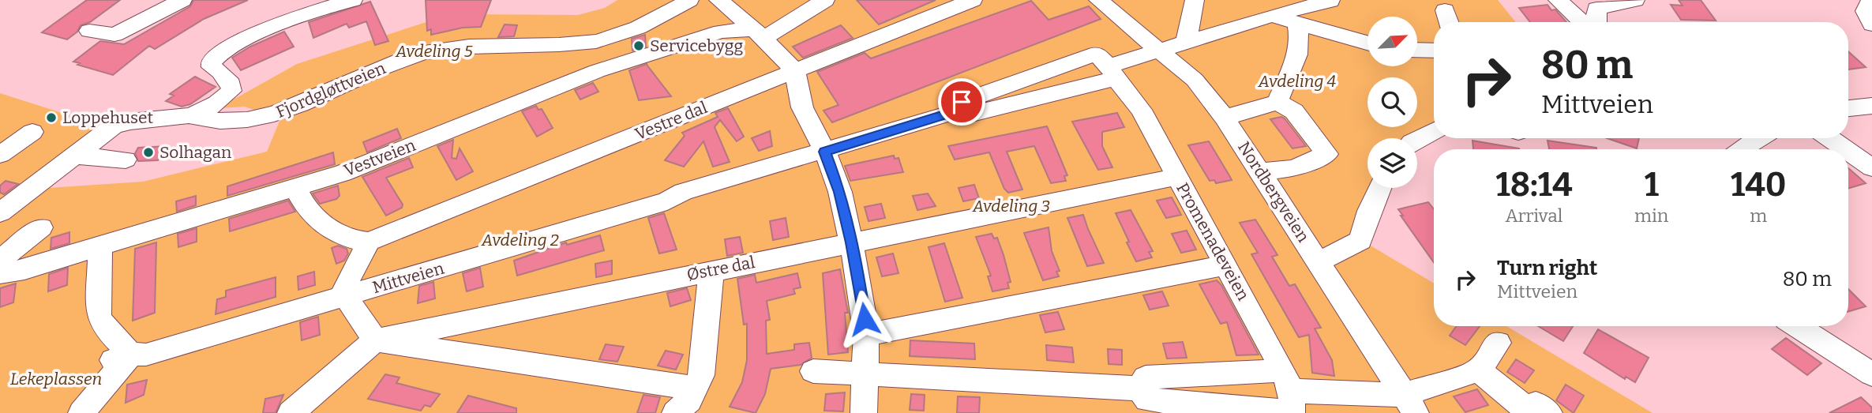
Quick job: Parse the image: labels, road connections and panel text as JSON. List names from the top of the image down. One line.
{"streets":{"street":["Fjordgløttveien","Vestre dal","Vestveien","Nordbergveien","Promenadeveien","Østre dal","Mittveien"]},"crossings":[["Nordbergveien","Mittveien"],["Promenadeveien","Østre dal"],["Promenadeveien","Mittveien"]],"parks":["Avdeling 5","Avdeling 4","Avdeling 3","Avdeling 2","Lekeplassen"],"places":["Servicebygg","Loppehuset","Solhagan"],"north":"top right","page":{"turn":["80 m","Mittveien"],"eta":["18:14","Arrival","1","min","140","m"],"list":[{"name":"Turn right","note":"Mittveien","value":"80 m"}]}}
